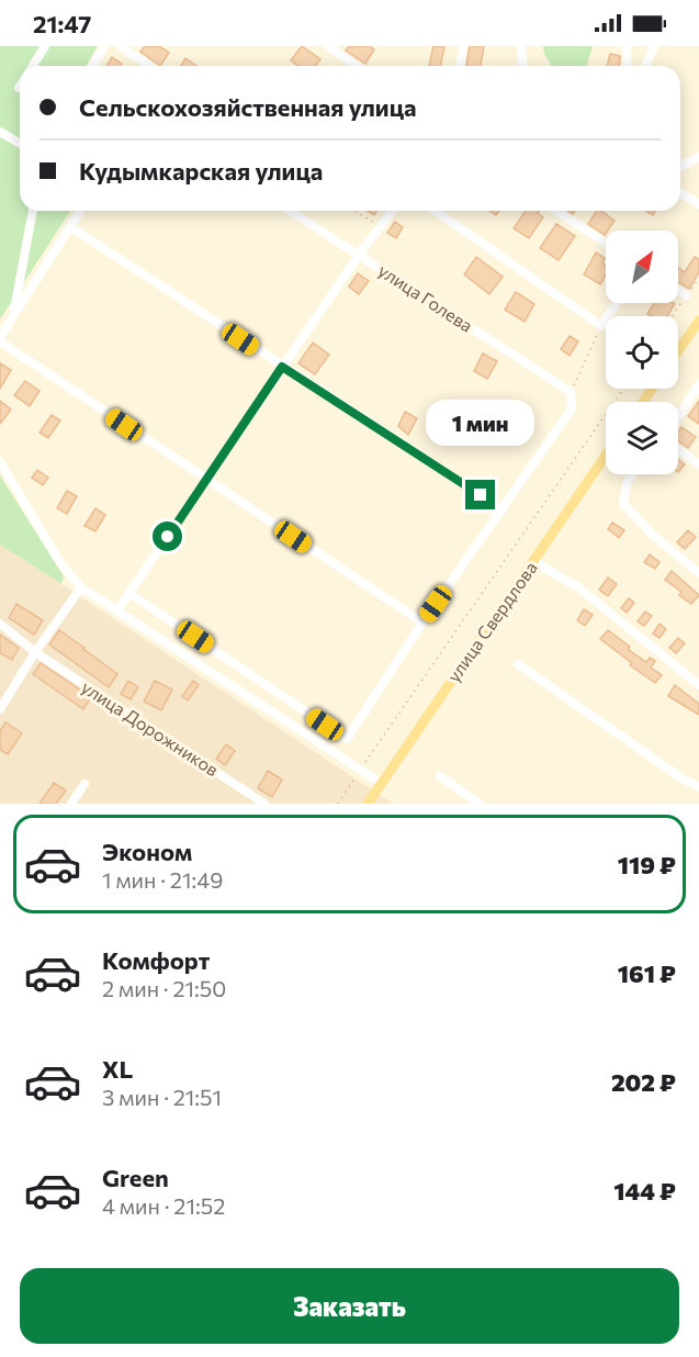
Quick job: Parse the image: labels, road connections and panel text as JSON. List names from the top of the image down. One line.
{"streets":{"main road":["улица Свердлова"],"street":["улица Голева","улица Дорожников"]},"north":"top right","page":{"status":"21:47","banner":["Сельскохозяйственная улица","Кудымкарская улица"],"bubble":"1 мин","list":[{"name":"Эконом","note":"1 мин · 21:49","value":"119 ₽"},{"name":"Комфорт","note":"2 мин · 21:50","value":"161 ₽"},{"name":"XL","note":"3 мин · 21:51","value":"202 ₽"},{"name":"Green","note":"4 мин · 21:52","value":"144 ₽"}],"buttons":"Заказать"}}
